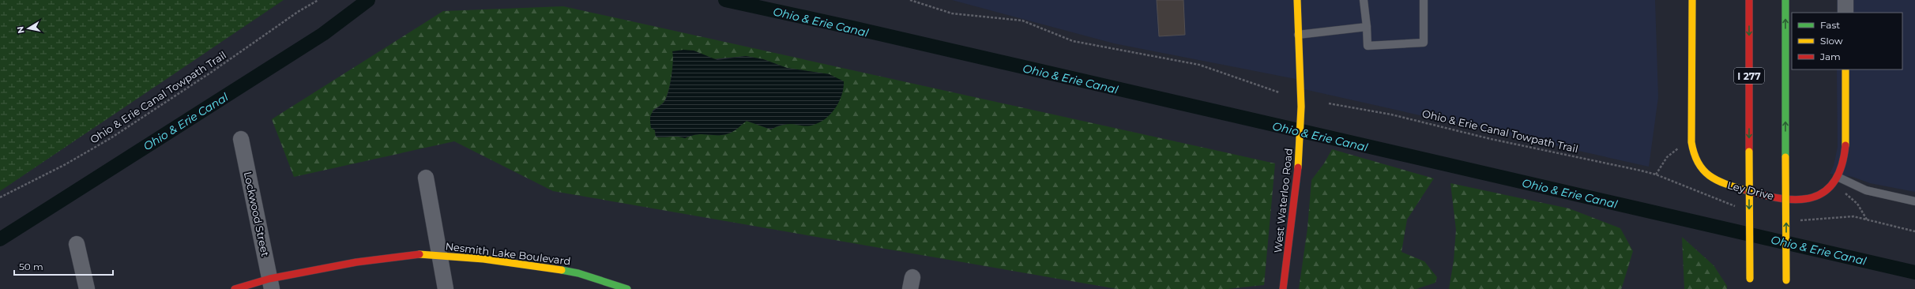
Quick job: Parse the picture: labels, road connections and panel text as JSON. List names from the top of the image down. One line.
{"streets":{"main road":["I 277","Ley Drive","West Waterloo Road","Nesmith Lake Boulevard"],"street":["Lockwood Street"],"path":["Ohio & Erie Canal Towpath Trail"]},"crossings":[["Lockwood Street","Nesmith Lake Boulevard"]],"water":["Ohio & Erie Canal"],"legend":["Fast","Slow","Jam"],"scale_bar":"50 m","north":"left"}
